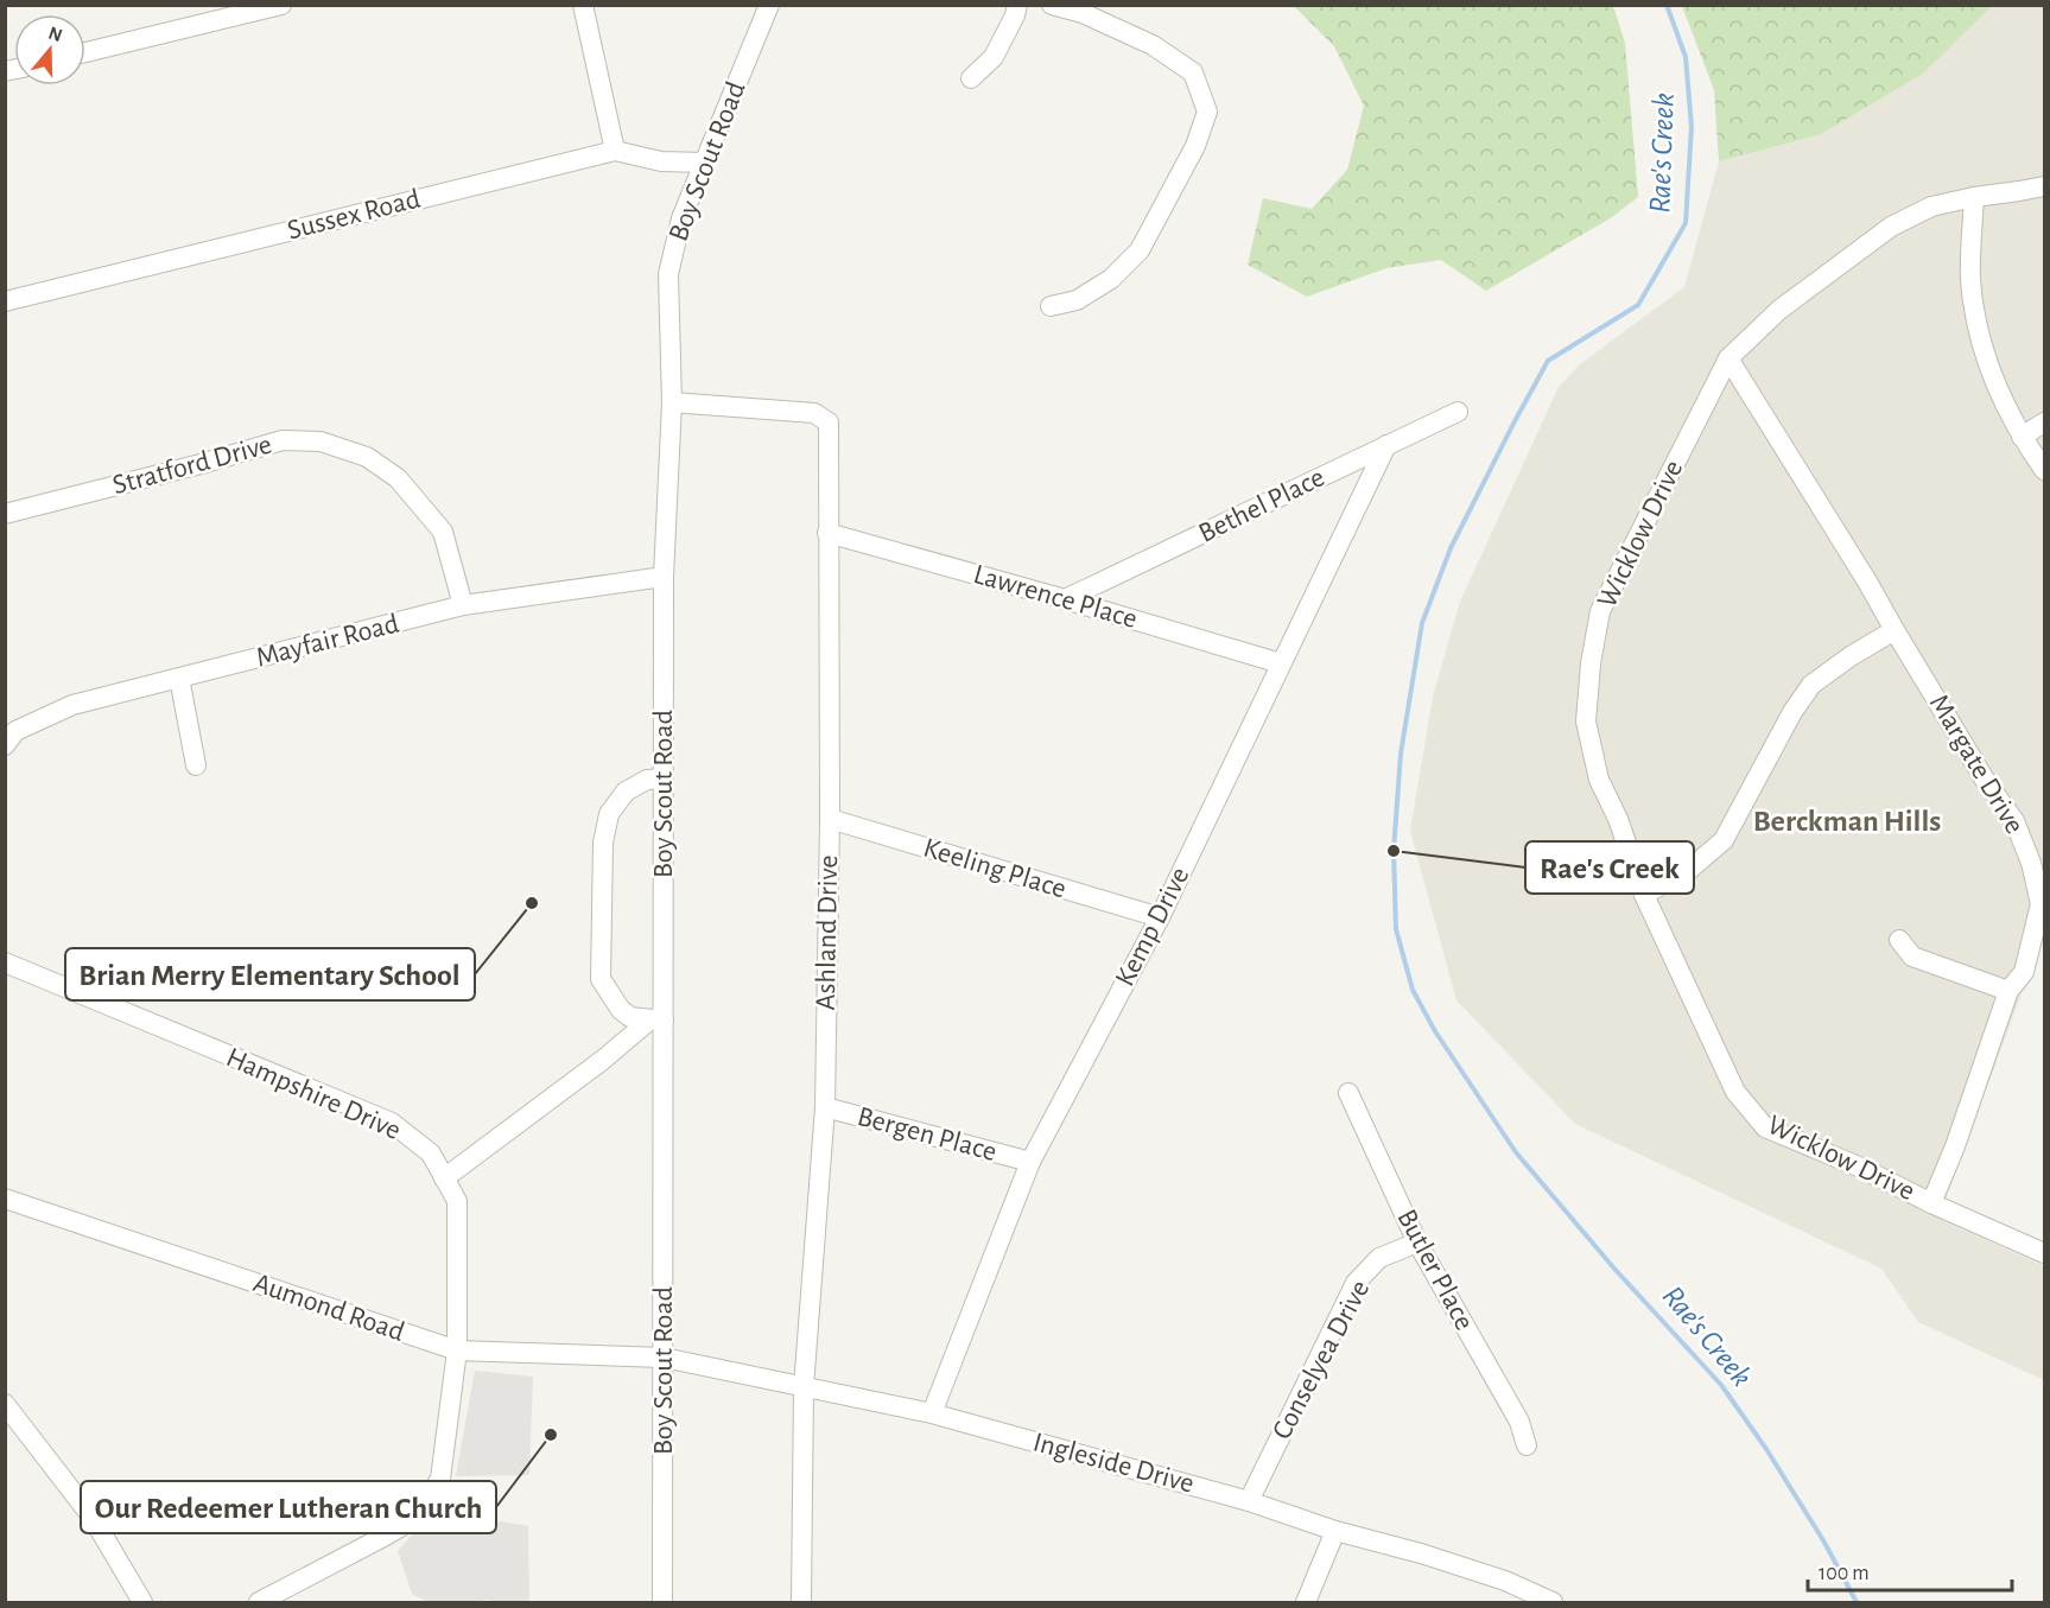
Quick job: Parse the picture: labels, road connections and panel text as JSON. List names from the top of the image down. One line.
{"streets":{"street":["Boy Scout Road","Sussex Road","Stratford Drive","Bethel Place","Wicklow Drive","Lawrence Place","Mayfair Road","Margate Drive","Keeling Place","Kemp Drive","Ashland Drive","Hampshire Drive","Bergen Place","Butler Place","Aumond Road","Conselyea Drive","Ingleside Drive"]},"crossings":[["Boy Scout Road","Sussex Road"],["Boy Scout Road","Mayfair Road"],["Boy Scout Road","Ashland Drive"],["Boy Scout Road","Aumond Road"],["Boy Scout Road","Ingleside Drive"],["Stratford Drive","Mayfair Road"],["Bethel Place","Lawrence Place"],["Bethel Place","Kemp Drive"],["Wicklow Drive","Margate Drive"],["Lawrence Place","Kemp Drive"],["Lawrence Place","Ashland Drive"],["Keeling Place","Kemp Drive"],["Keeling Place","Ashland Drive"],["Kemp Drive","Bergen Place"],["Kemp Drive","Ingleside Drive"],["Ashland Drive","Bergen Place"],["Ashland Drive","Ingleside Drive"],["Hampshire Drive","Aumond Road"],["Butler Place","Conselyea Drive"],["Aumond Road","Ingleside Drive"],["Conselyea Drive","Ingleside Drive"]],"districts":["Berckman Hills"],"water":["Rae's Creek"],"places":["Rae's Creek","Brian Merry Elementary School","Our Redeemer Lutheran Church"],"scale_bar":"100 m","north":"top"}
